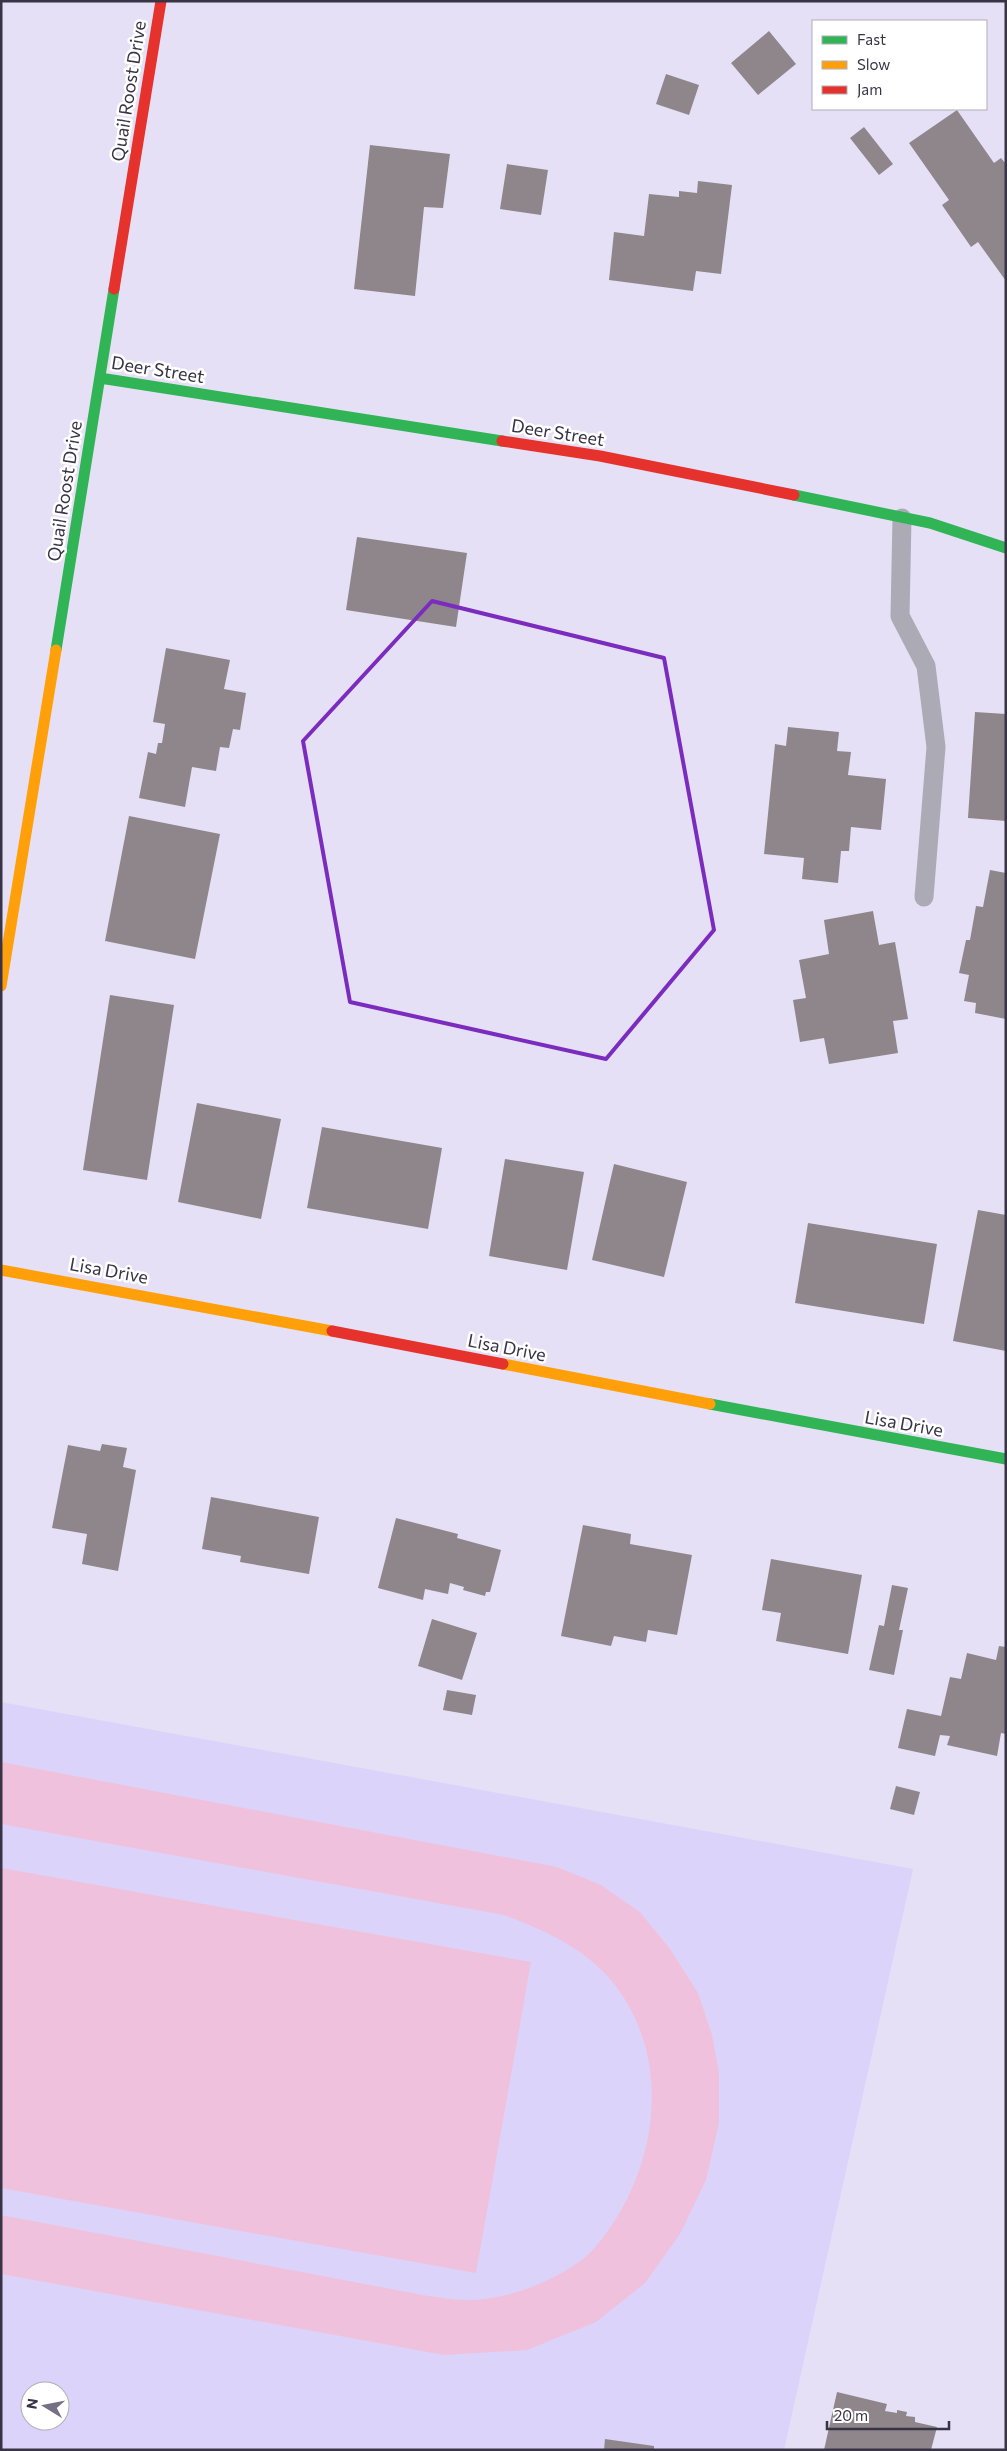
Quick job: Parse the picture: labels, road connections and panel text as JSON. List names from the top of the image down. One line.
{"streets":{"street":["Quail Roost Drive","Deer Street","Lisa Drive"]},"crossings":[["Quail Roost Drive","Deer Street"]],"legend":["Fast","Slow","Jam"],"scale_bar":"20 m","north":"left"}
